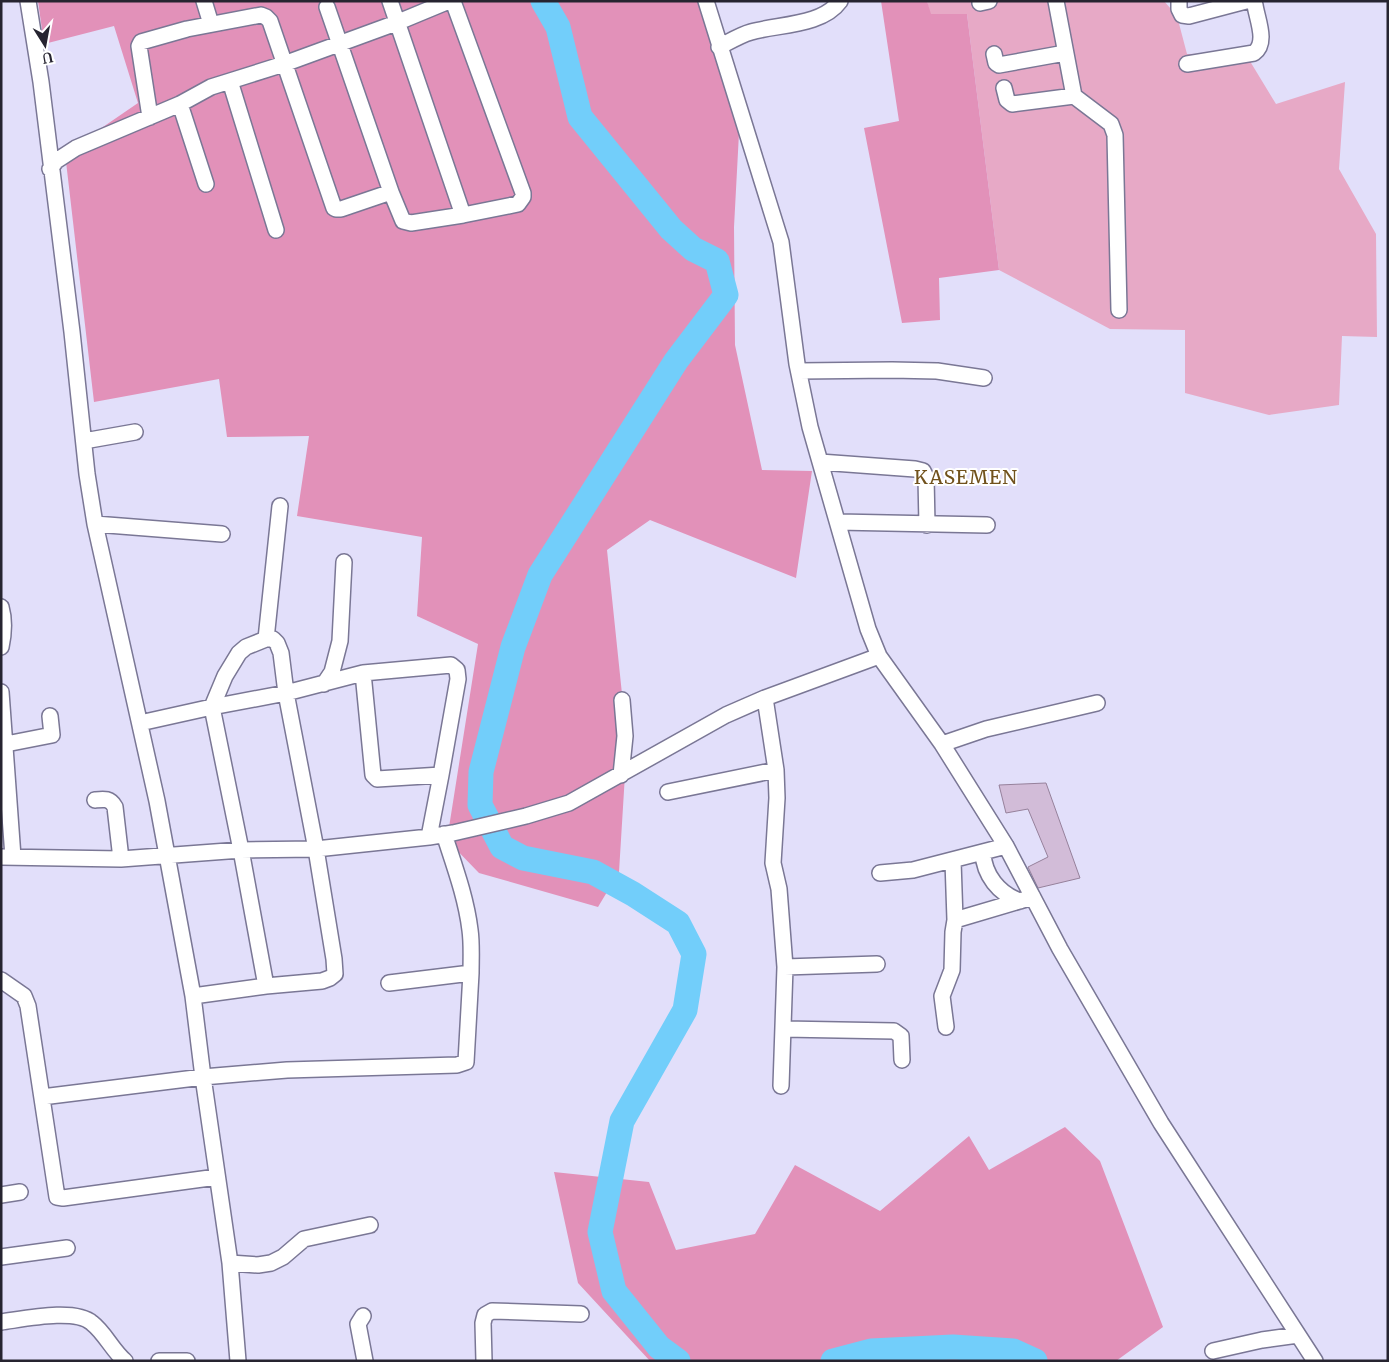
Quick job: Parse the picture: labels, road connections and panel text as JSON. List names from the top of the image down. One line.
{"districts":["KASEMEN"],"north":"bottom"}
